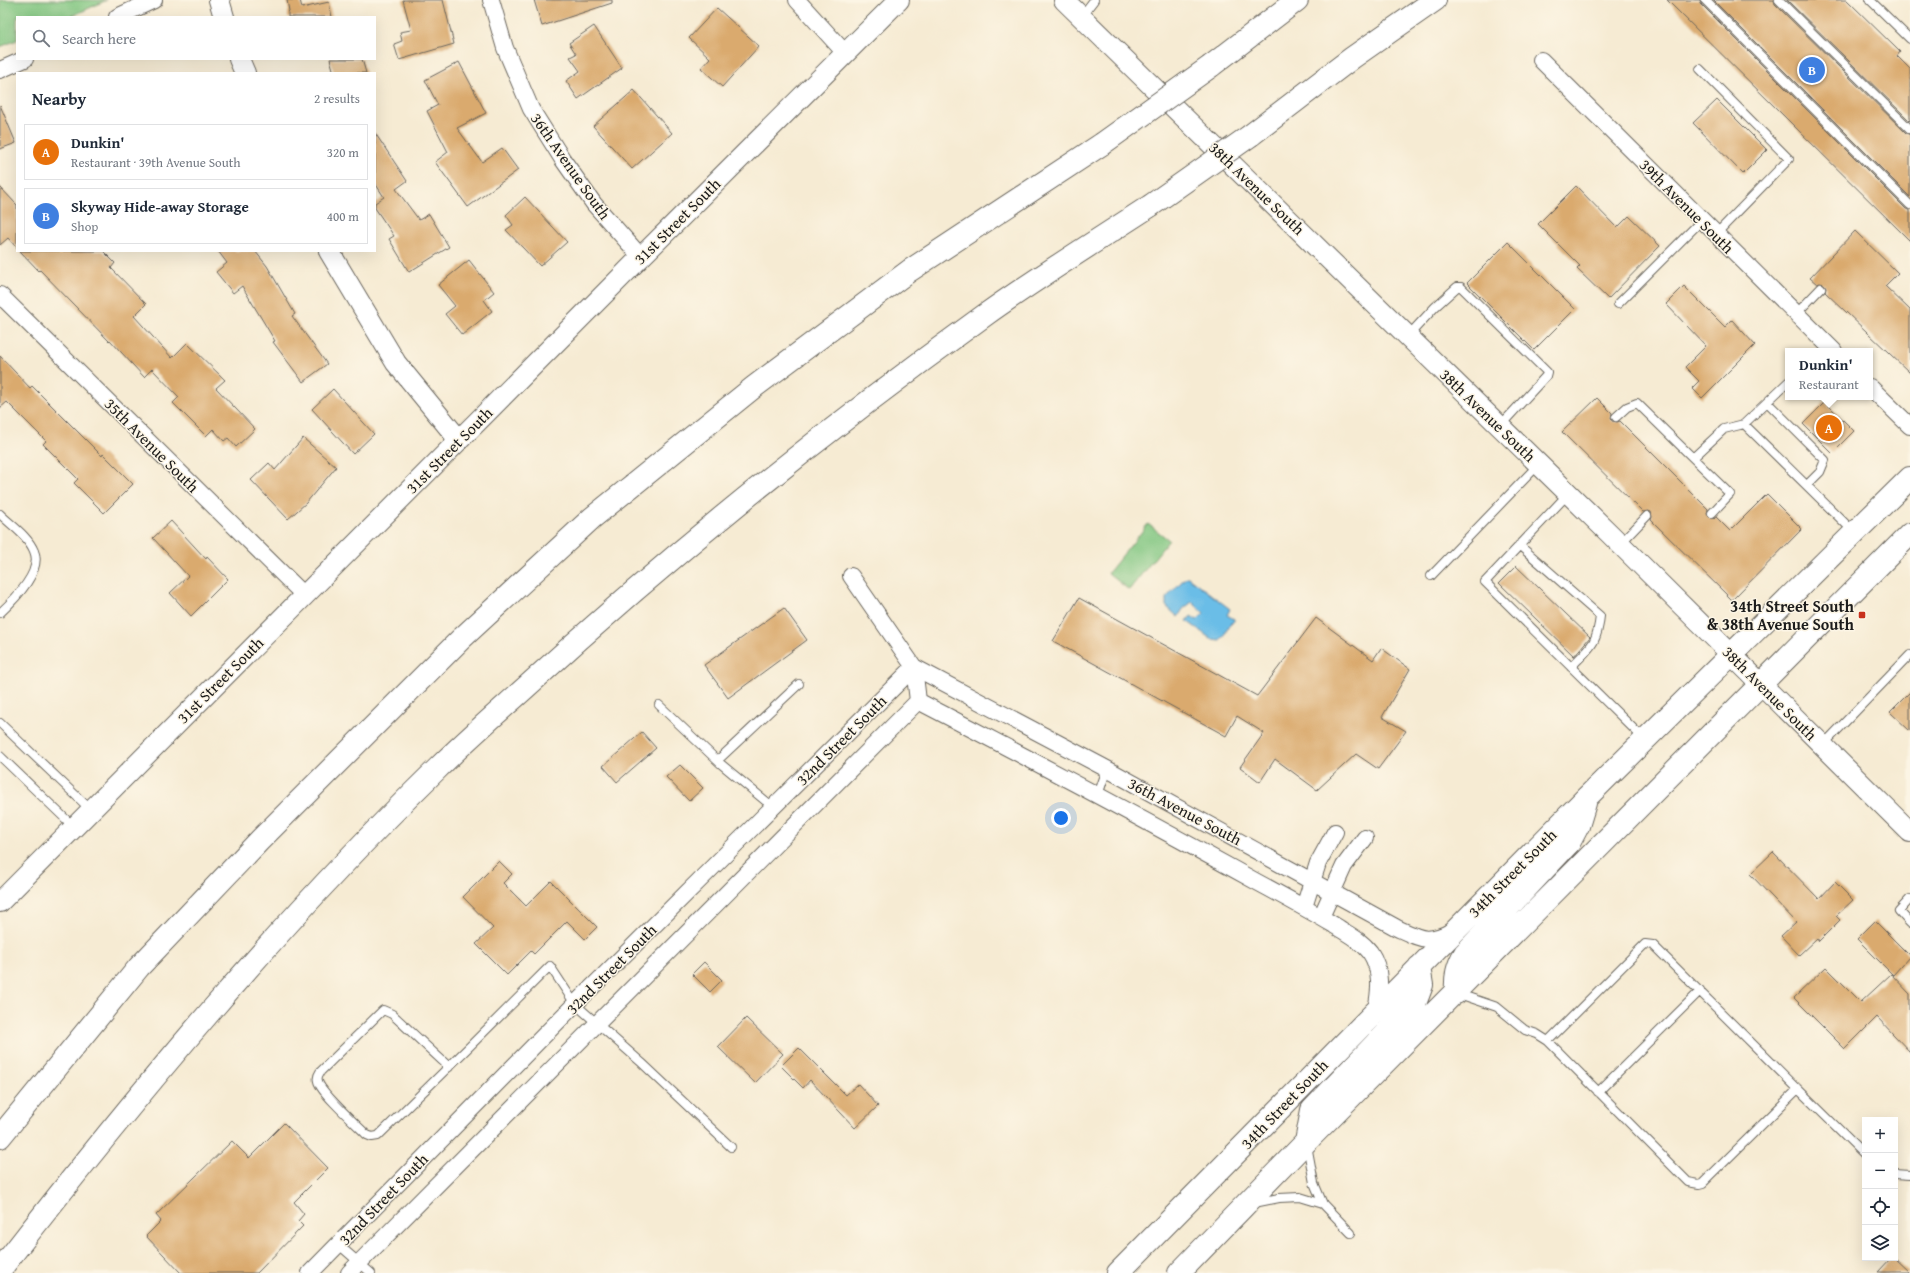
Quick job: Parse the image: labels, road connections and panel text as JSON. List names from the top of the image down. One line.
{"streets":{"highway":["34th Street South"],"street":["36th Avenue South","38th Avenue South","39th Avenue South","31st Street South","35th Avenue South","32nd Street South"]},"crossings":[["36th Avenue South","31st Street South"],["36th Avenue South","32nd Street South"],["36th Avenue South","34th Street South"],["38th Avenue South","34th Street South"],["31st Street South","35th Avenue South"]],"places":{"transit":["34th Street South & 38th Avenue South"]},"page":{"search":"Search here","pins":["B","A"],"heading":["Nearby","2 results"],"list":[{"mark":"A","name":"Dunkin'","note":"Restaurant · 39th Avenue South","value":"320 m"},{"mark":"B","name":"Skyway Hide-away Storage","note":"Shop","value":"400 m"}],"popup":["Dunkin'","Restaurant"],"map_buttons":["+","−"]}}
